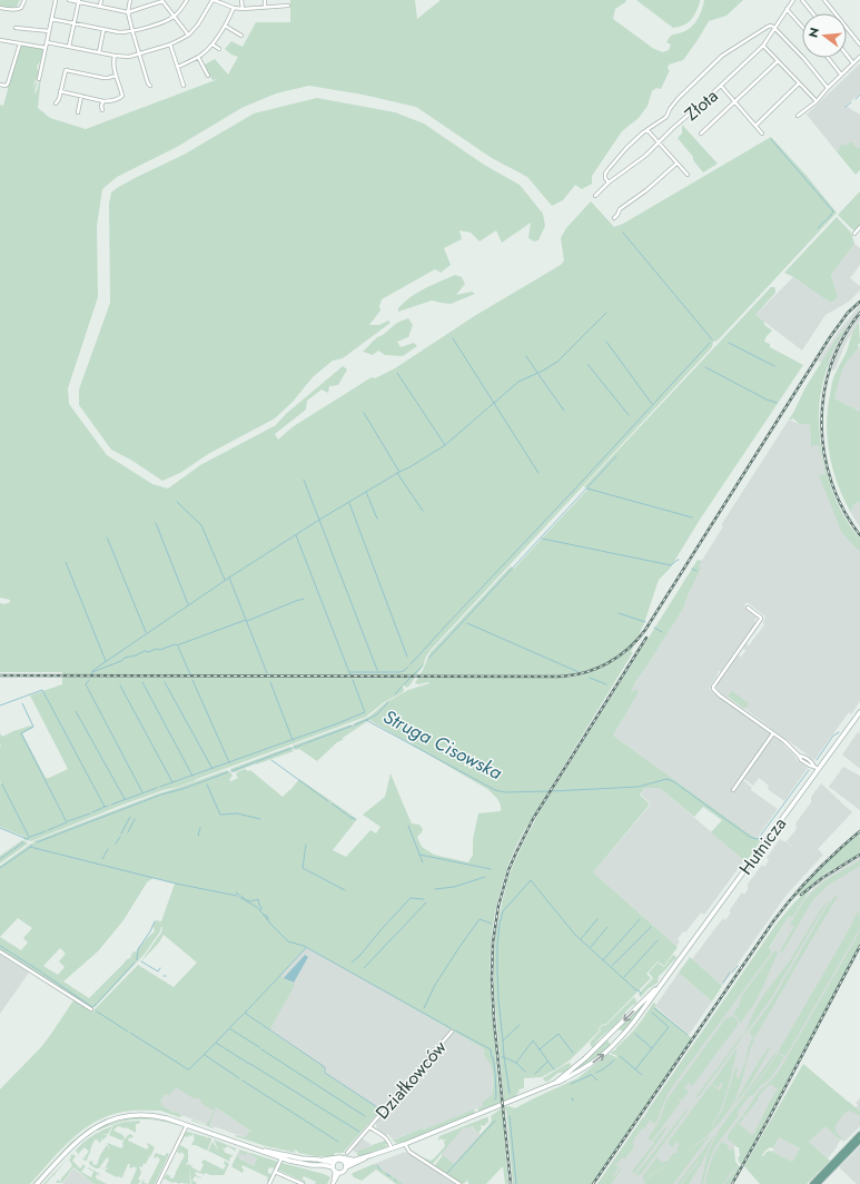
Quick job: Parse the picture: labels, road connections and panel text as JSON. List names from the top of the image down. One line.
{"streets":{"main road":["Hutnicza"],"street":["Złota","Działkowców"]},"crossings":[["Hutnicza","Działkowców"]],"water":["Struga Cisowska"],"north":"left"}
